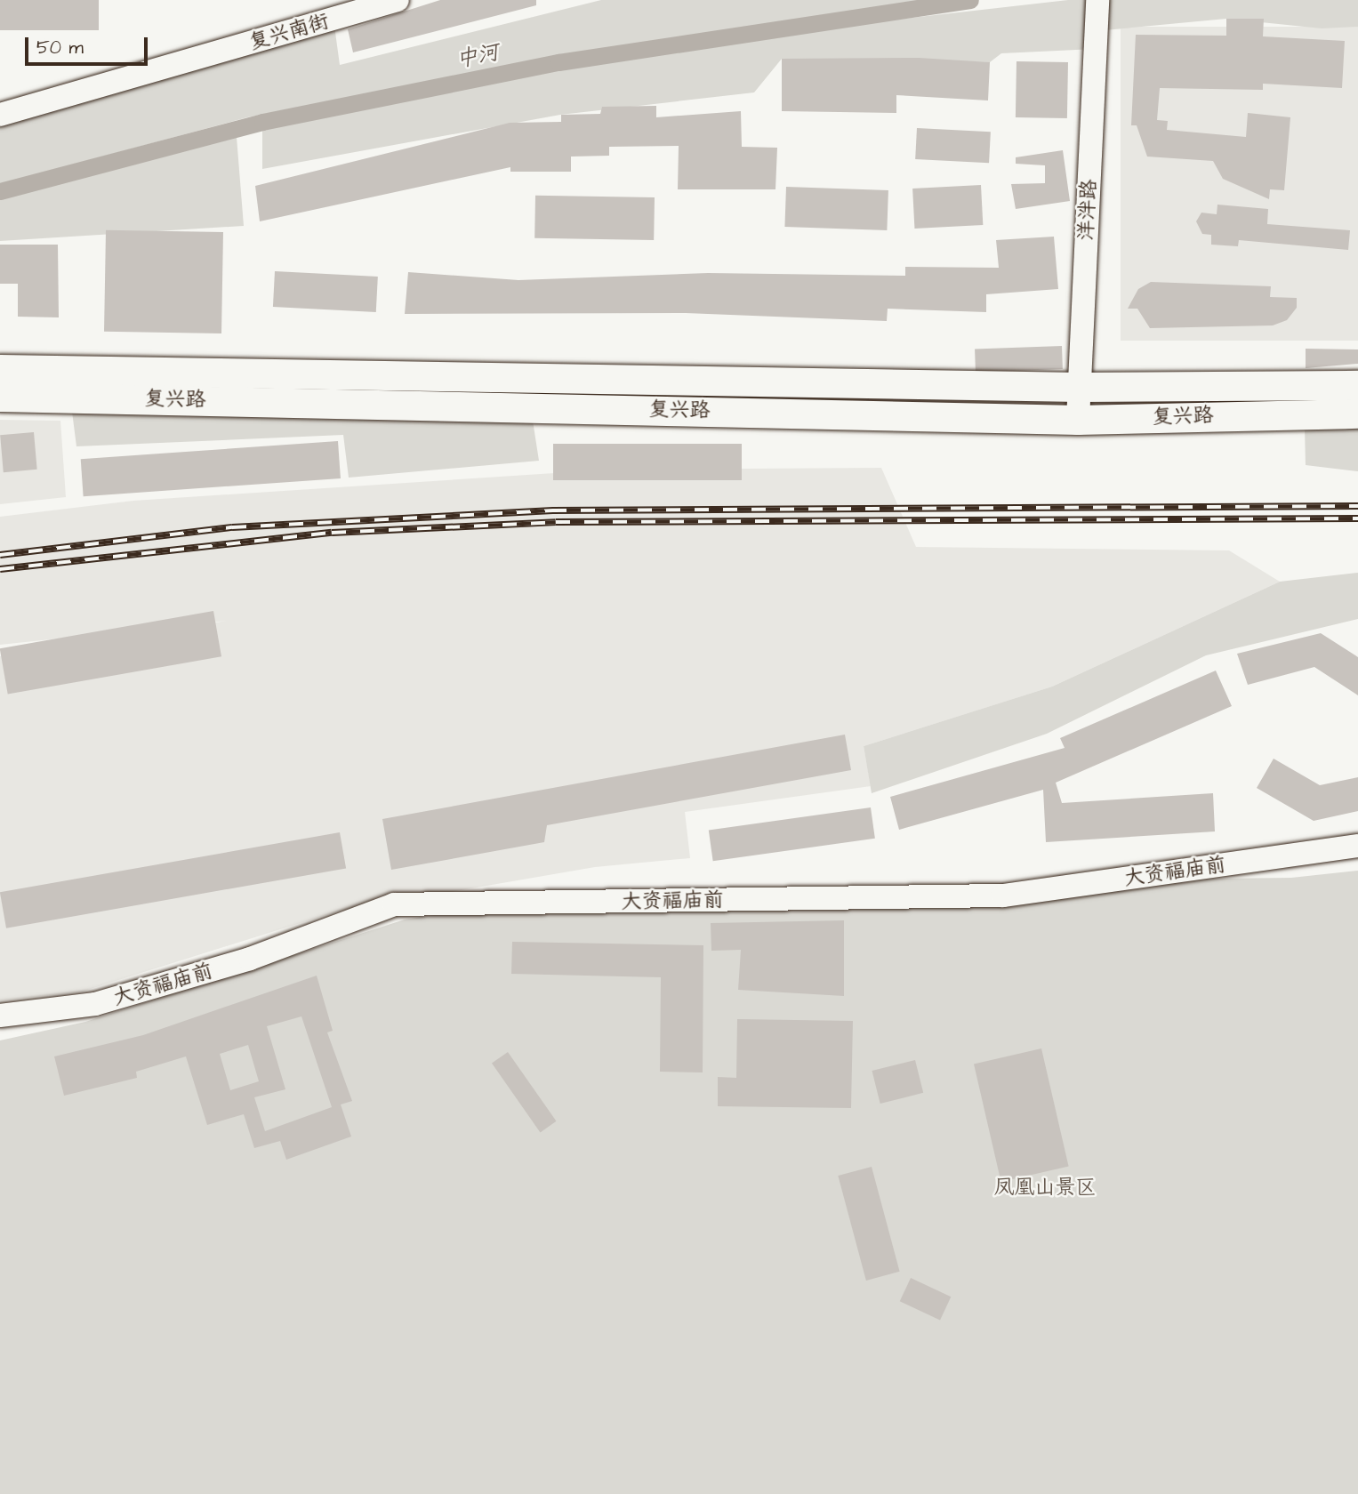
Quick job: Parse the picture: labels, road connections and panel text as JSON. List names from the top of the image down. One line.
{"streets":{"main road":["复兴路"],"street":["复兴南街","洋泮路","大资福庙前"]},"crossings":[["洋泮路","复兴路"]],"water":["中河"],"parks":["凤凰山景区"],"scale_bar":"50 m"}
